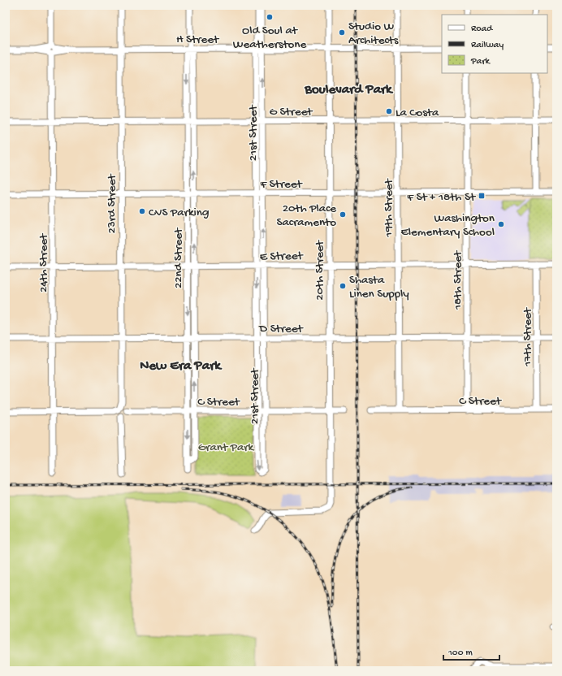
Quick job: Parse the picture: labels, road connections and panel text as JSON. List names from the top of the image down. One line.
{"streets":{"street":["H Street","G Street","21st Street","F Street","23rd Street","19th Street","E Street","22nd Street","24th Street","20th Street","18th Street","D Street","17th Street","C Street"]},"crossings":[["H Street","21st Street"],["H Street","23rd Street"],["H Street","19th Street"],["H Street","22nd Street"],["H Street","24th Street"],["H Street","20th Street"],["G Street","21st Street"],["G Street","23rd Street"],["G Street","19th Street"],["G Street","22nd Street"],["G Street","24th Street"],["G Street","20th Street"],["G Street","18th Street"],["21st Street","F Street"],["21st Street","E Street"],["21st Street","D Street"],["21st Street","C Street"],["F Street","23rd Street"],["F Street","19th Street"],["F Street","22nd Street"],["F Street","24th Street"],["F Street","20th Street"],["F Street","18th Street"],["23rd Street","E Street"],["23rd Street","D Street"],["23rd Street","C Street"],["19th Street","E Street"],["19th Street","D Street"],["19th Street","C Street"],["E Street","22nd Street"],["E Street","24th Street"],["E Street","20th Street"],["E Street","18th Street"],["E Street","17th Street"],["22nd Street","D Street"],["22nd Street","C Street"],["24th Street","D Street"],["24th Street","C Street"],["20th Street","D Street"],["20th Street","C Street"],["18th Street","D Street"],["18th Street","C Street"],["D Street","17th Street"],["17th Street","C Street"]],"districts":["Boulevard Park","New Era Park"],"parks":["Grant Park"],"places":{"other":["Old Soul at Weatherstone","Studio W Architects","La Costa","CVS Parking","20th Place Sacramento","Washington Elementary School","Shasta Linen Supply"],"transit":["F St + 18th St"]},"legend":["Road","Railway","Park"],"scale_bar":"100 m"}
